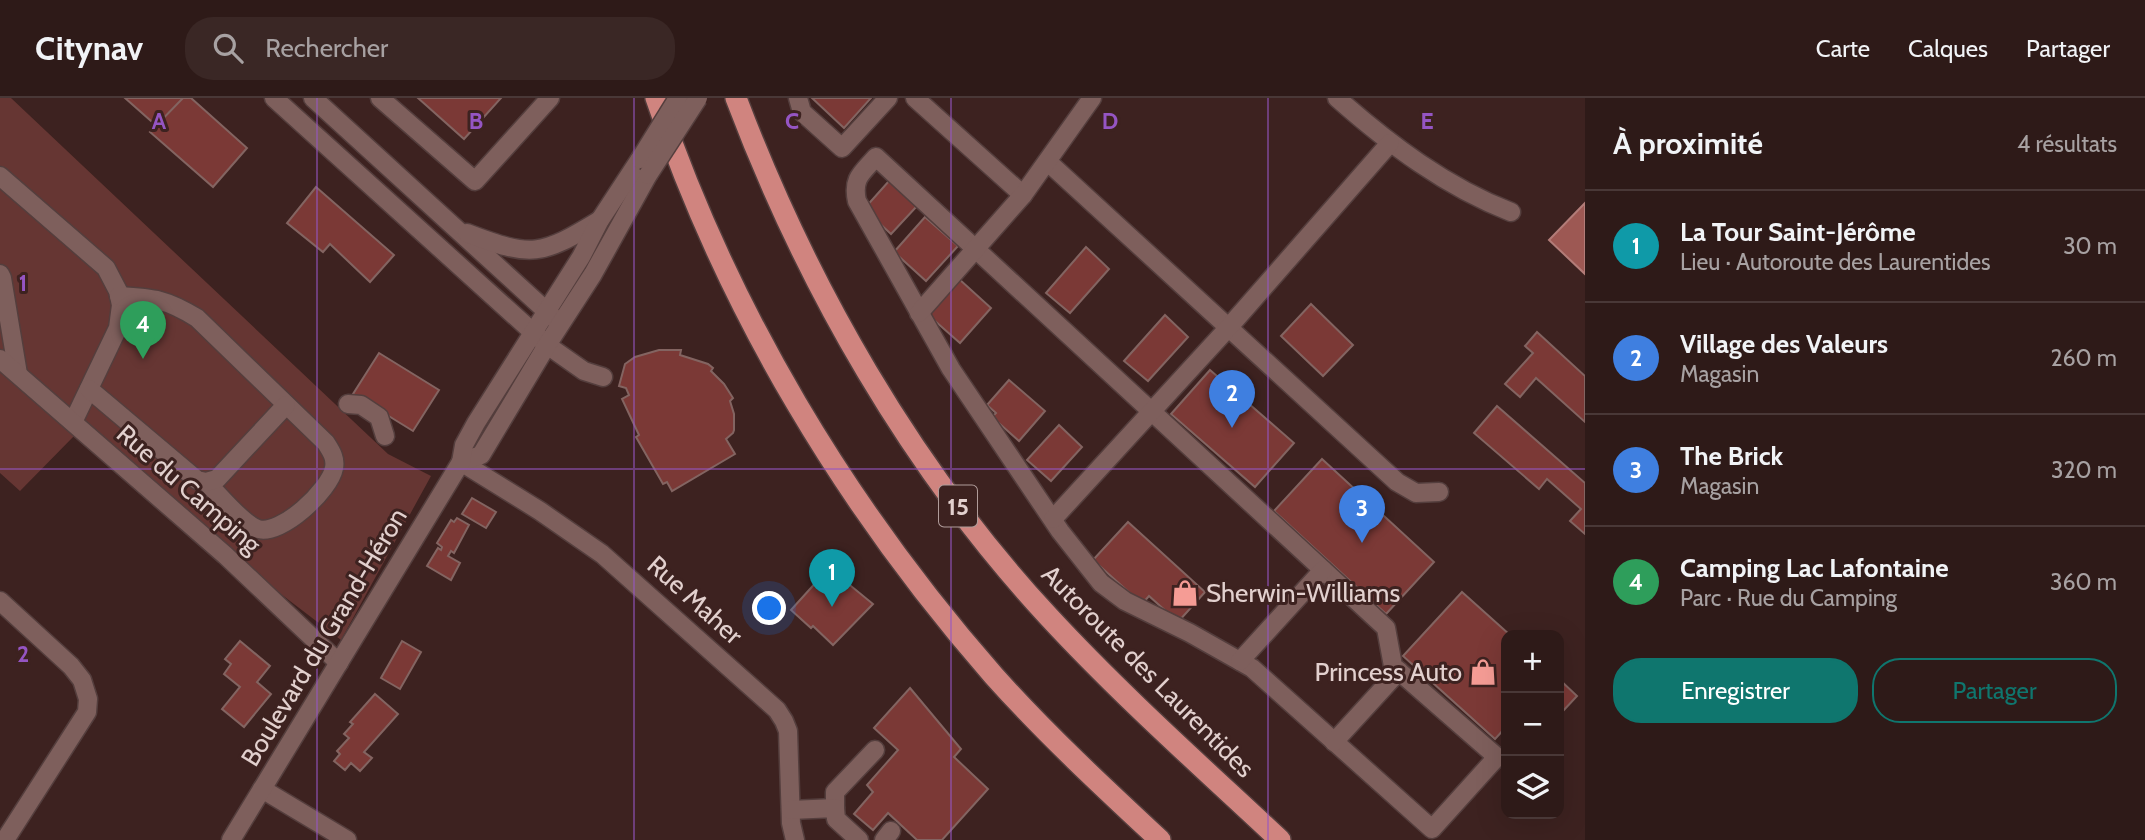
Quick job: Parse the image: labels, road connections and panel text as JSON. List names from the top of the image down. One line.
{"streets":{"highway":["15","Autoroute des Laurentides"],"street":["Rue du Camping","Rue Maher","Boulevard du Grand-Héron"]},"crossings":[["Rue du Camping","Boulevard du Grand-Héron"],["Rue Maher","Boulevard du Grand-Héron"]],"places":{"shop":["Sherwin-Williams","Princess Auto"]},"page":{"header":"Citynav","search":"Rechercher","nav":["Carte","Calques","Partager"],"heading":["À proximité","4 résultats"],"list":[{"mark":"1","name":"La Tour Saint-Jérôme","note":"Lieu · Autoroute des Laurentides","value":"30 m"},{"mark":"2","name":"Village des Valeurs","note":"Magasin","value":"260 m"},{"mark":"3","name":"The Brick","note":"Magasin","value":"320 m"},{"mark":"4","name":"Camping Lac Lafontaine","note":"Parc · Rue du Camping","value":"360 m"}],"pins":["4","2","3","1"],"map_buttons":["+","−"],"buttons":["Enregistrer","Partager"]},"grid":{"columns":["A","B","C","D","E"],"rows":["1","2"]}}
